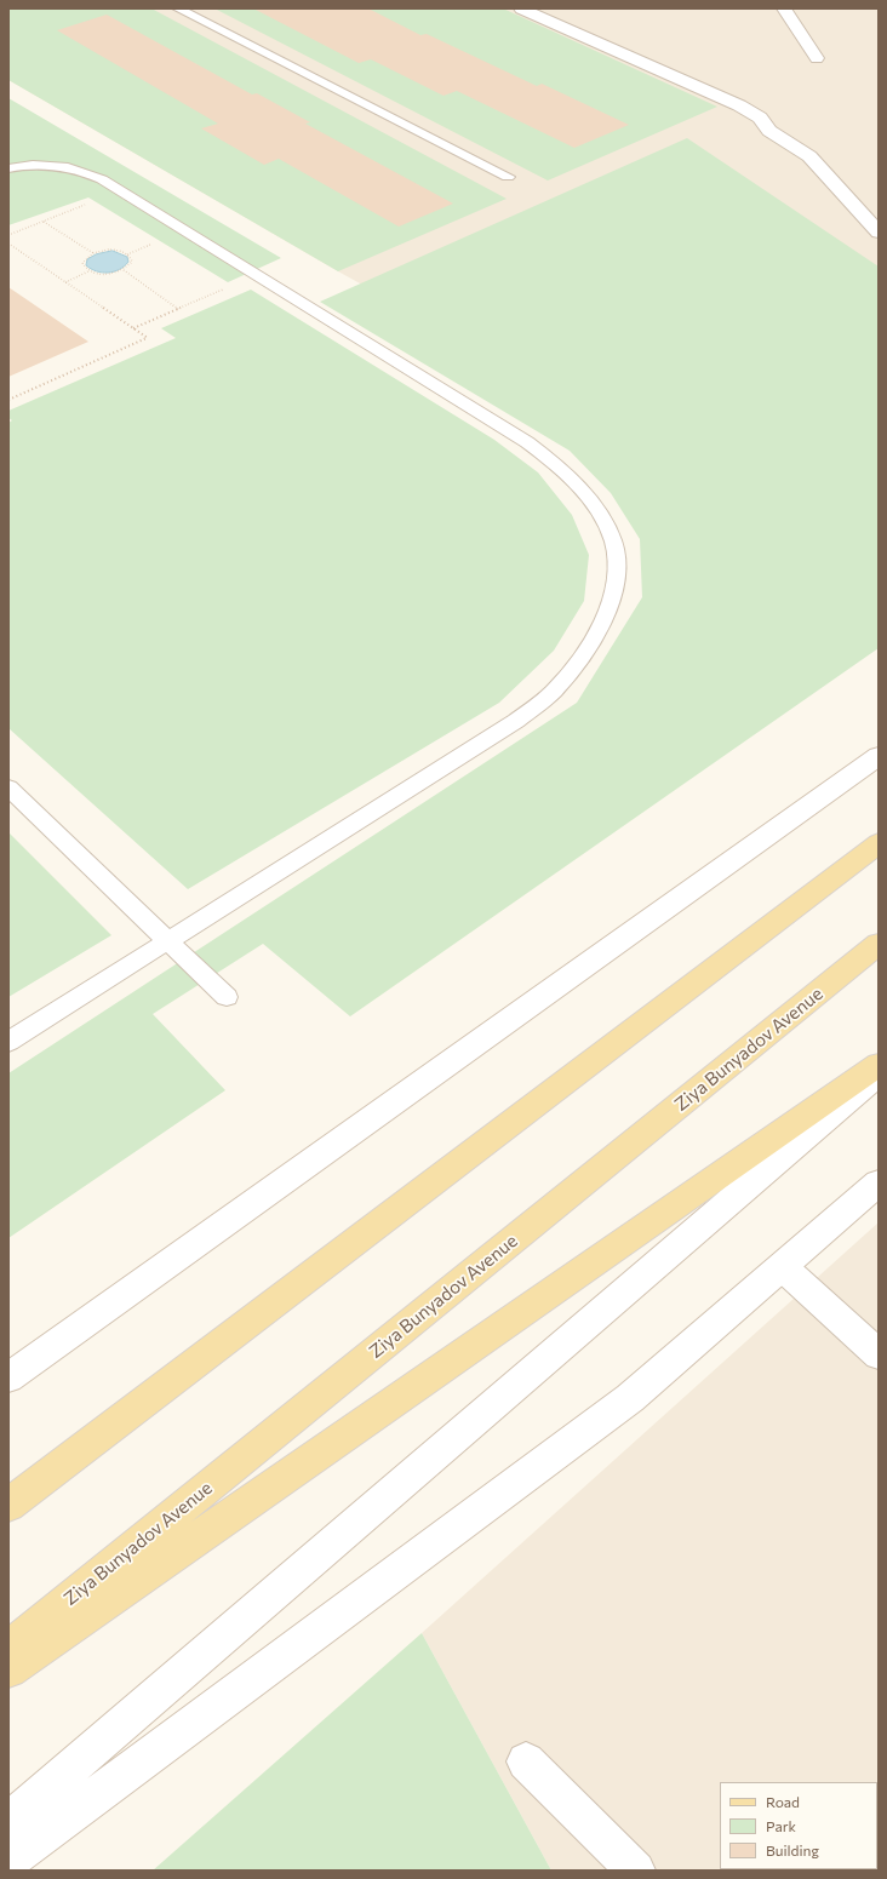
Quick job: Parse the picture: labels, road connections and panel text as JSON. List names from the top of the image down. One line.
{"streets":{"main road":["Ziya Bunyadov Avenue"]},"legend":["Road","Park","Building"]}
